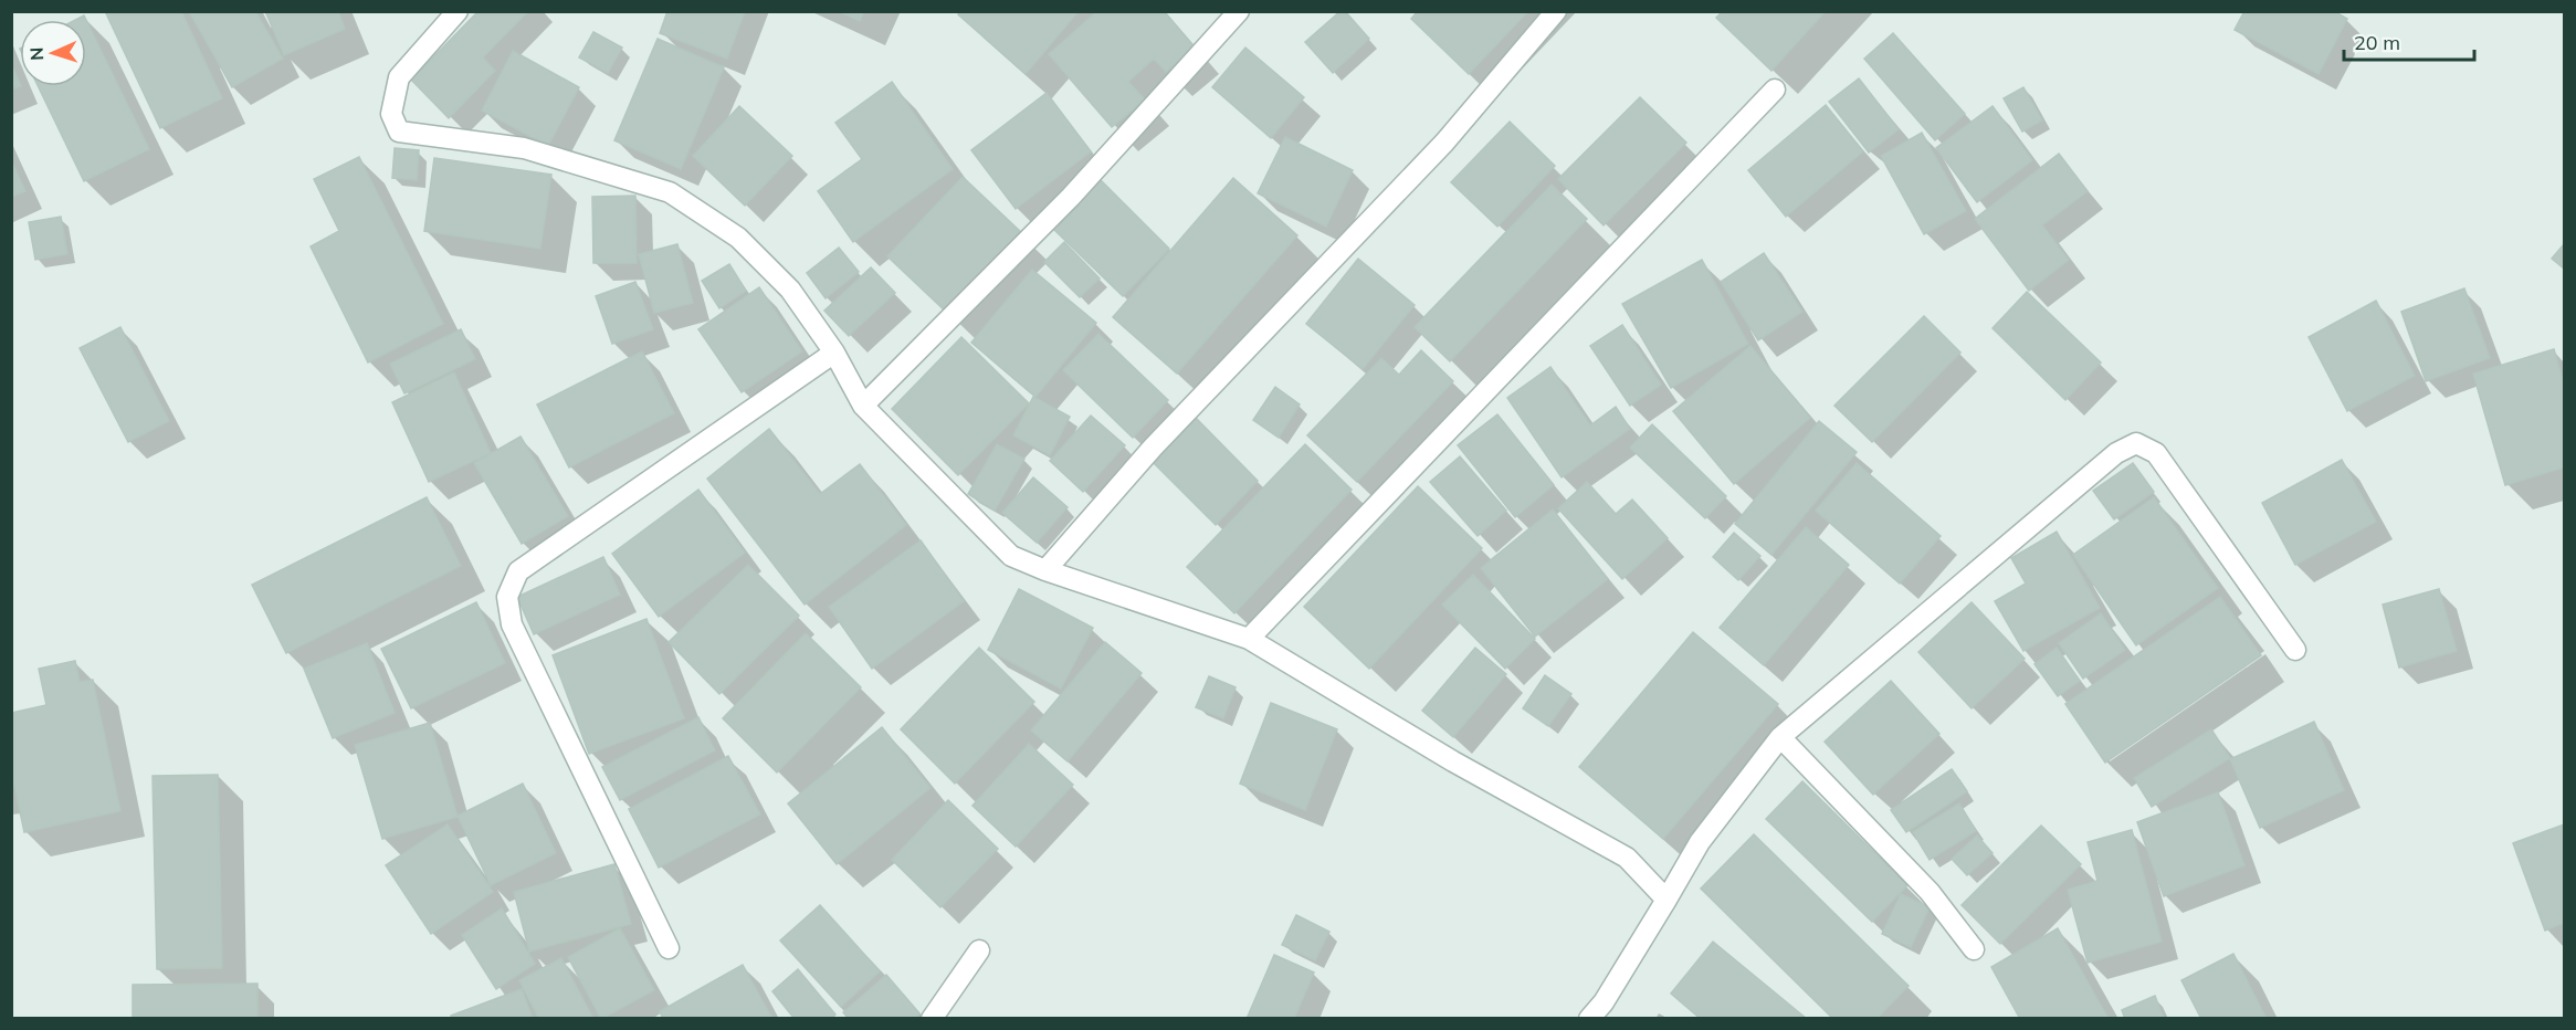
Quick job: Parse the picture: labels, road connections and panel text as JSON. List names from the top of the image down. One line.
{"scale_bar":"20 m","north":"left"}
